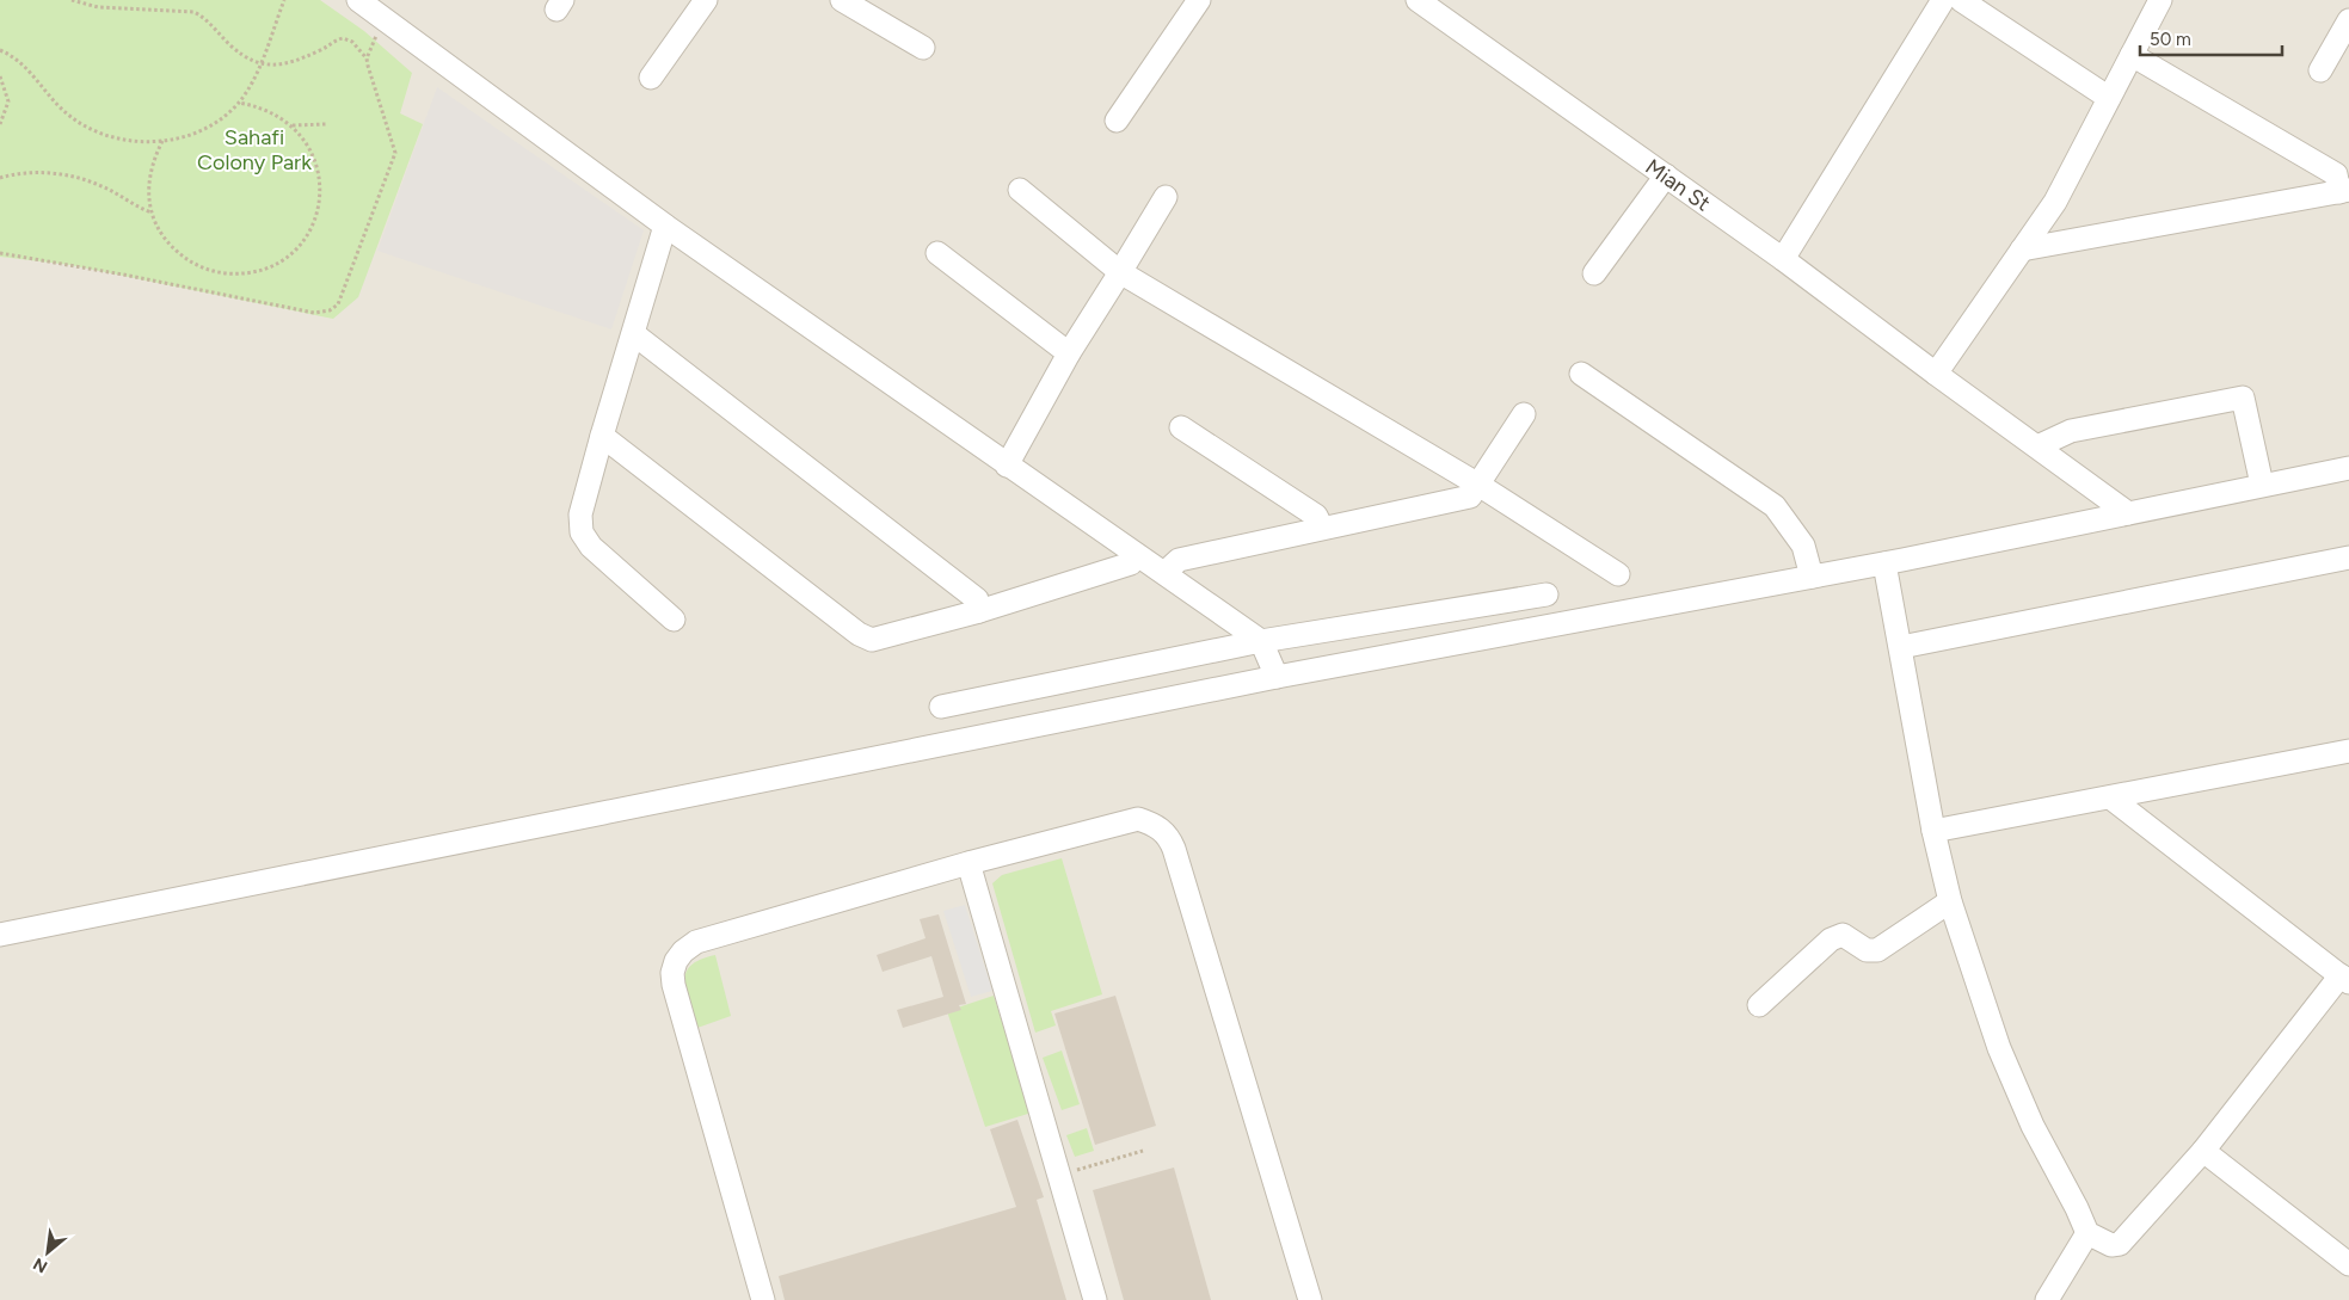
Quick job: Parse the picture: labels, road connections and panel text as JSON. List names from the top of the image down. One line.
{"streets":{"street":["Mian St"]},"parks":["Sahafi Colony Park"],"scale_bar":"50 m","north":"bottom left"}
